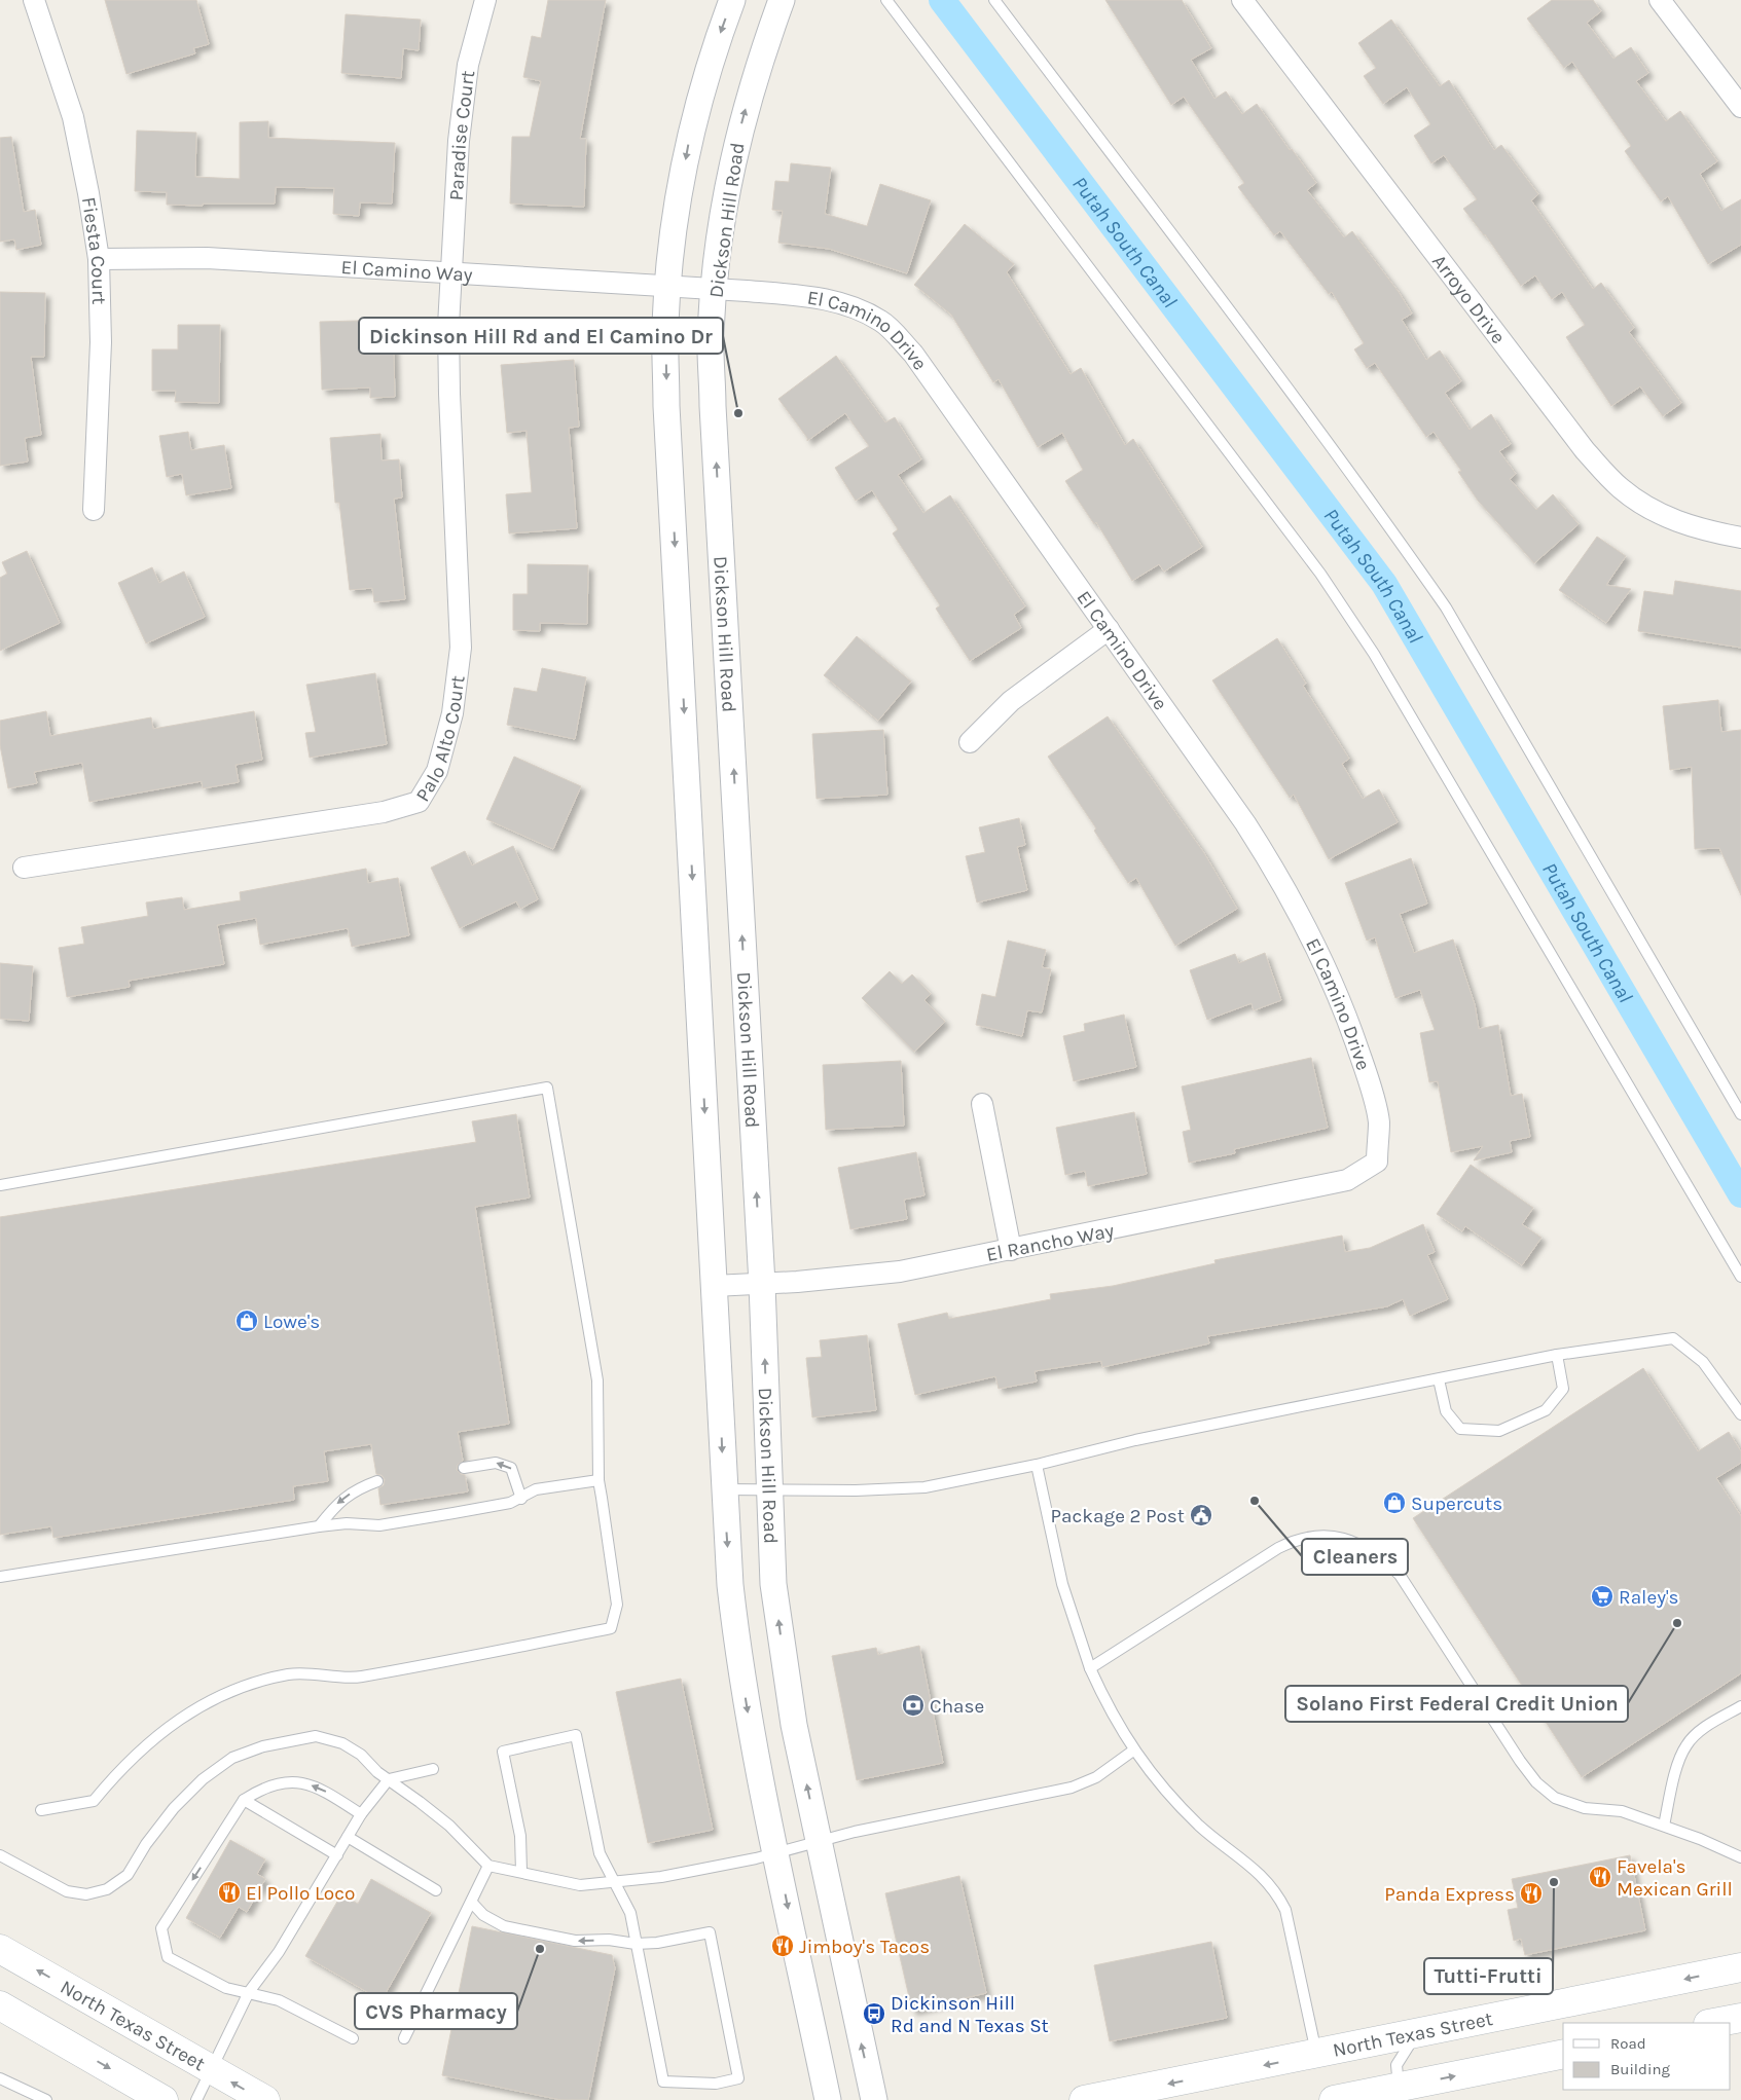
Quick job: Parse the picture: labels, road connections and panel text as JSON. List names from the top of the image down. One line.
{"streets":{"main road":["North Texas Street"],"street":["Paradise Court","Dickson Hill Road","Fiesta Court","El Camino Way","Arroyo Drive","El Camino Drive","Palo Alto Court","El Rancho Way"]},"crossings":[["Paradise Court","El Camino Way"],["Paradise Court","Palo Alto Court"],["Dickson Hill Road","El Camino Way"],["Dickson Hill Road","El Camino Drive"],["Dickson Hill Road","El Rancho Way"],["Fiesta Court","El Camino Way"],["El Camino Way","El Camino Drive"],["El Camino Way","Palo Alto Court"],["El Camino Drive","El Rancho Way"]],"one_way":["North Texas Street"],"water":["Putah South Canal"],"places":{"other":["Dickinson Hill Rd and El Camino Dr","Cleaners","Solano First Federal Credit Union","Tutti-Frutti","CVS Pharmacy"],"shop":["Lowe's","Supercuts"],"public building":["Package 2 Post"],"supermarket":["Raley's"],"bank":["Chase"],"restaurant":["Favela's Mexican Grill","El Pollo Loco","Panda Express","Jimboy's Tacos"],"bus stop":["Dickinson Hill Rd and N Texas St"]},"legend":["Road","Building"]}
